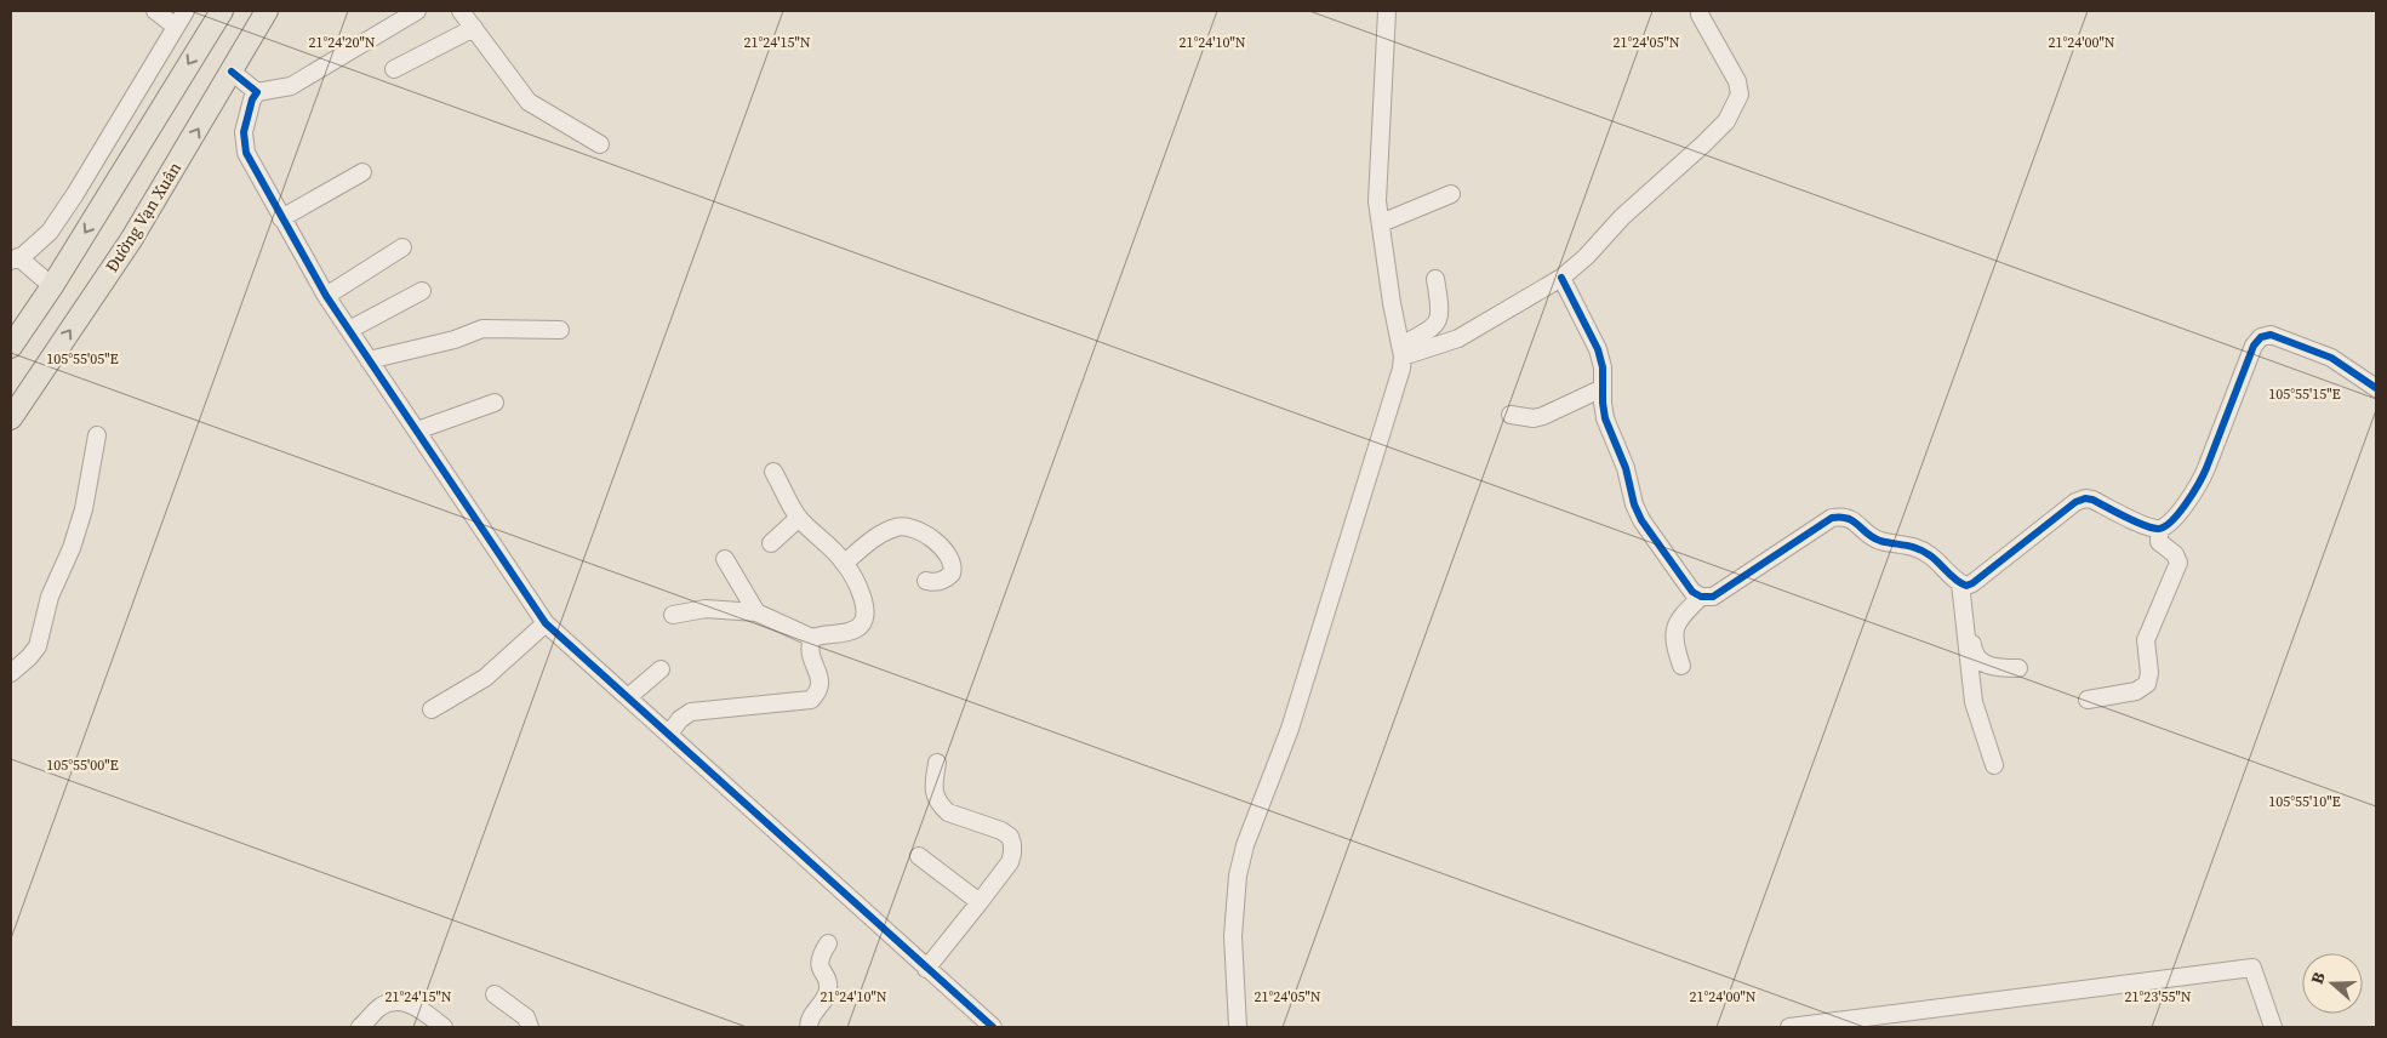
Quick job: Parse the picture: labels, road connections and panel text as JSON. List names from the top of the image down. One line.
{"streets":{"main road":["Đường Vạn Xuân"]},"north":"left","coordinates":["21°24'20\"N","21°24'15\"N","21°24'10\"N","21°24'05\"N","21°24'00\"N","105°55'05\"E","105°55'15\"E","105°55'00\"E","105°55'10\"E","21°23'55\"N"]}
